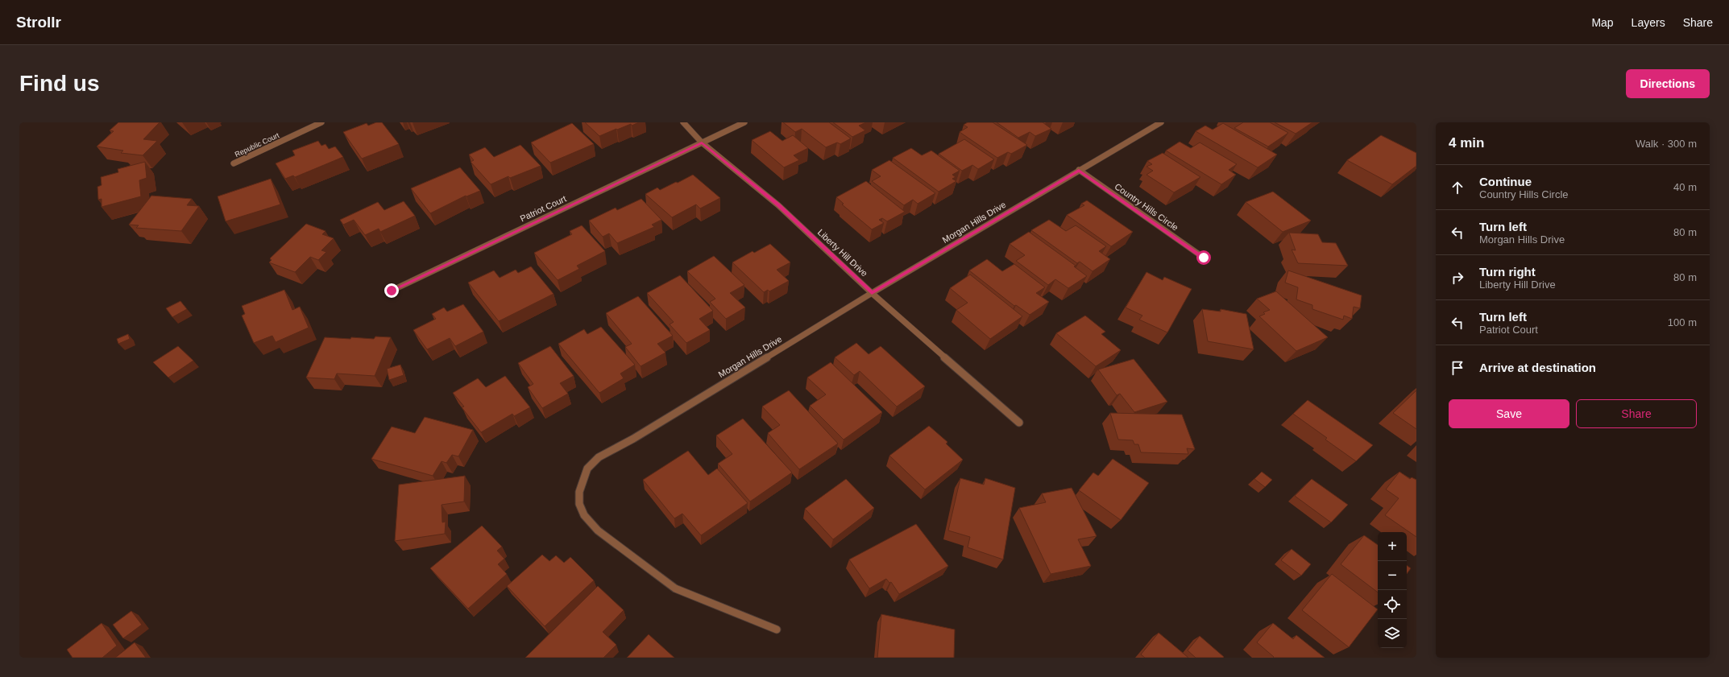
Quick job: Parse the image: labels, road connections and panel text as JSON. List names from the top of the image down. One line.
{"streets":{"street":["Republic Court","Country Hills Circle","Patriot Court","Morgan Hills Drive","Liberty Hill Drive"]},"crossings":[["Country Hills Circle","Morgan Hills Drive"],["Patriot Court","Liberty Hill Drive"],["Morgan Hills Drive","Liberty Hill Drive"]],"page":{"header":"Strollr","nav":["Map","Layers","Share"],"buttons":["Directions",["Save","Share"]],"title":"Find us","heading":["4 min","Walk · 300 m"],"list":[["Continue","Country Hills Circle","40 m"],["Turn left","Morgan Hills Drive","80 m"],["Turn right","Liberty Hill Drive","80 m"],["Turn left","Patriot Court","100 m"],"Arrive at destination"],"map_buttons":["+","−"]}}
